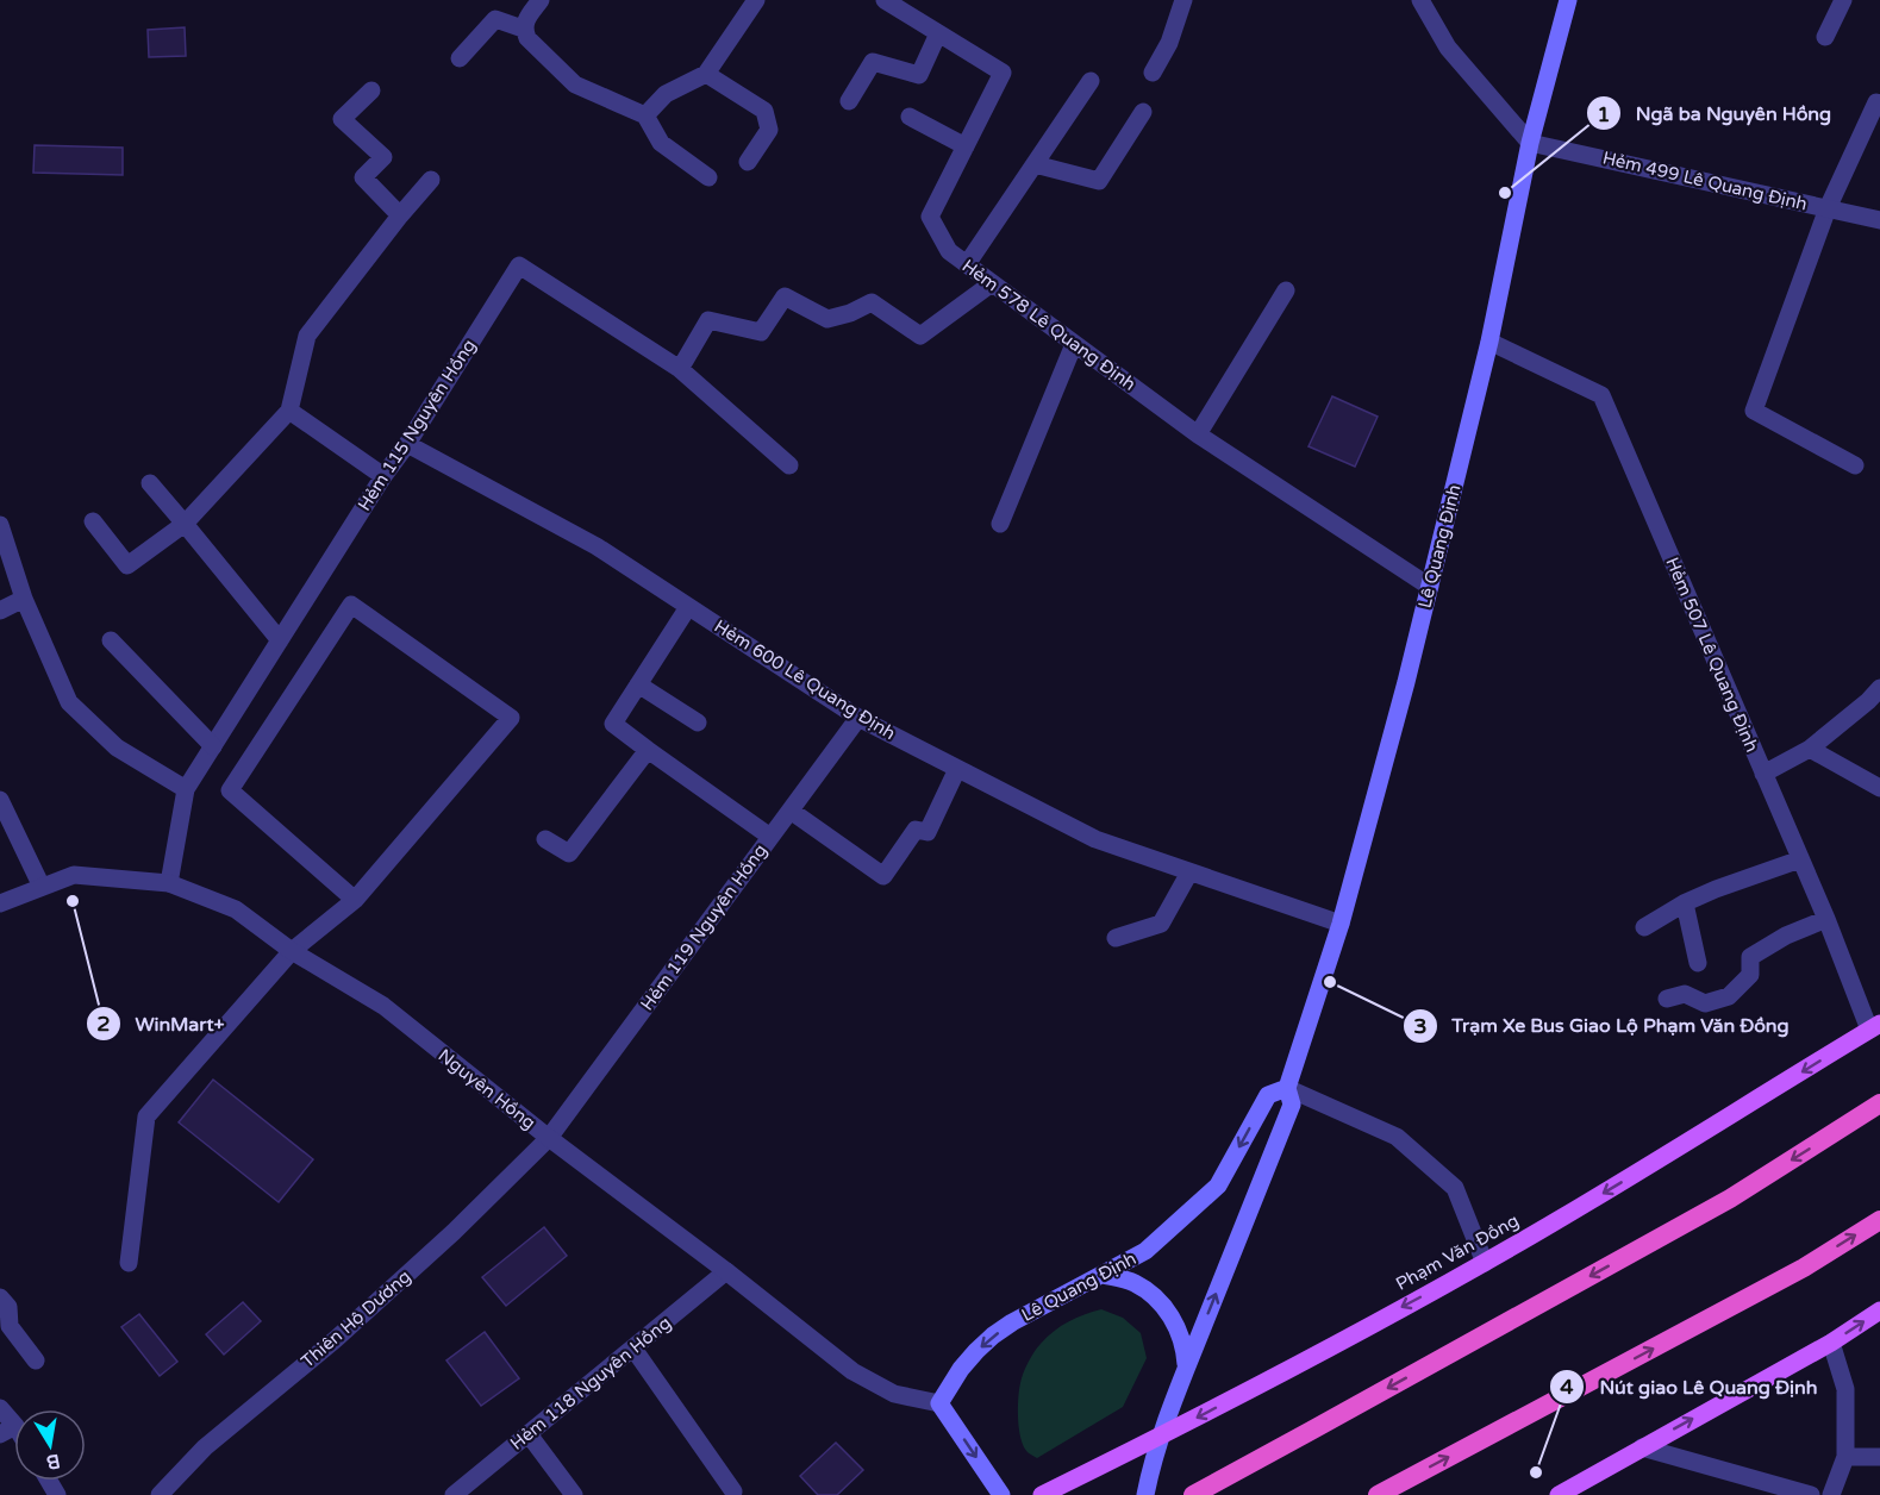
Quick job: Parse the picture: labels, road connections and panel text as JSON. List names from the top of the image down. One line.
{"streets":{"main road":["Lê Quang Định","Phạm Văn Đồng"],"street":["Hẻm 499 Lê Quang Định","Hẻm 578 Lê Quang Định","Hẻm 115 Nguyên Hồng","Hẻm 507 Lê Quang Định","Hẻm 600 Lê Quang Định","Hẻm 119 Nguyên Hồng","Nguyên Hồng","Thiên Hộ Dương","Hẻm 118 Nguyên Hồng"]},"crossings":[["Hẻm 499 Lê Quang Định","Lê Quang Định"],["Hẻm 578 Lê Quang Định","Lê Quang Định"],["Hẻm 115 Nguyên Hồng","Hẻm 600 Lê Quang Định"],["Hẻm 115 Nguyên Hồng","Nguyên Hồng"],["Lê Quang Định","Hẻm 507 Lê Quang Định"],["Lê Quang Định","Hẻm 600 Lê Quang Định"],["Lê Quang Định","Nguyên Hồng"],["Lê Quang Định","Phạm Văn Đồng"],["Hẻm 507 Lê Quang Định","Phạm Văn Đồng"],["Hẻm 600 Lê Quang Định","Hẻm 119 Nguyên Hồng"],["Hẻm 119 Nguyên Hồng","Nguyên Hồng"],["Hẻm 119 Nguyên Hồng","Thiên Hộ Dương"],["Nguyên Hồng","Thiên Hộ Dương"],["Nguyên Hồng","Hẻm 118 Nguyên Hồng"]],"one_way":["Phạm Văn Đồng"],"places":["Ngã ba Nguyên Hồng","WinMart+","Trạm Xe Bus Giao Lộ Phạm Văn Đồng","Nút giao Lê Quang Định"],"north":"bottom"}
